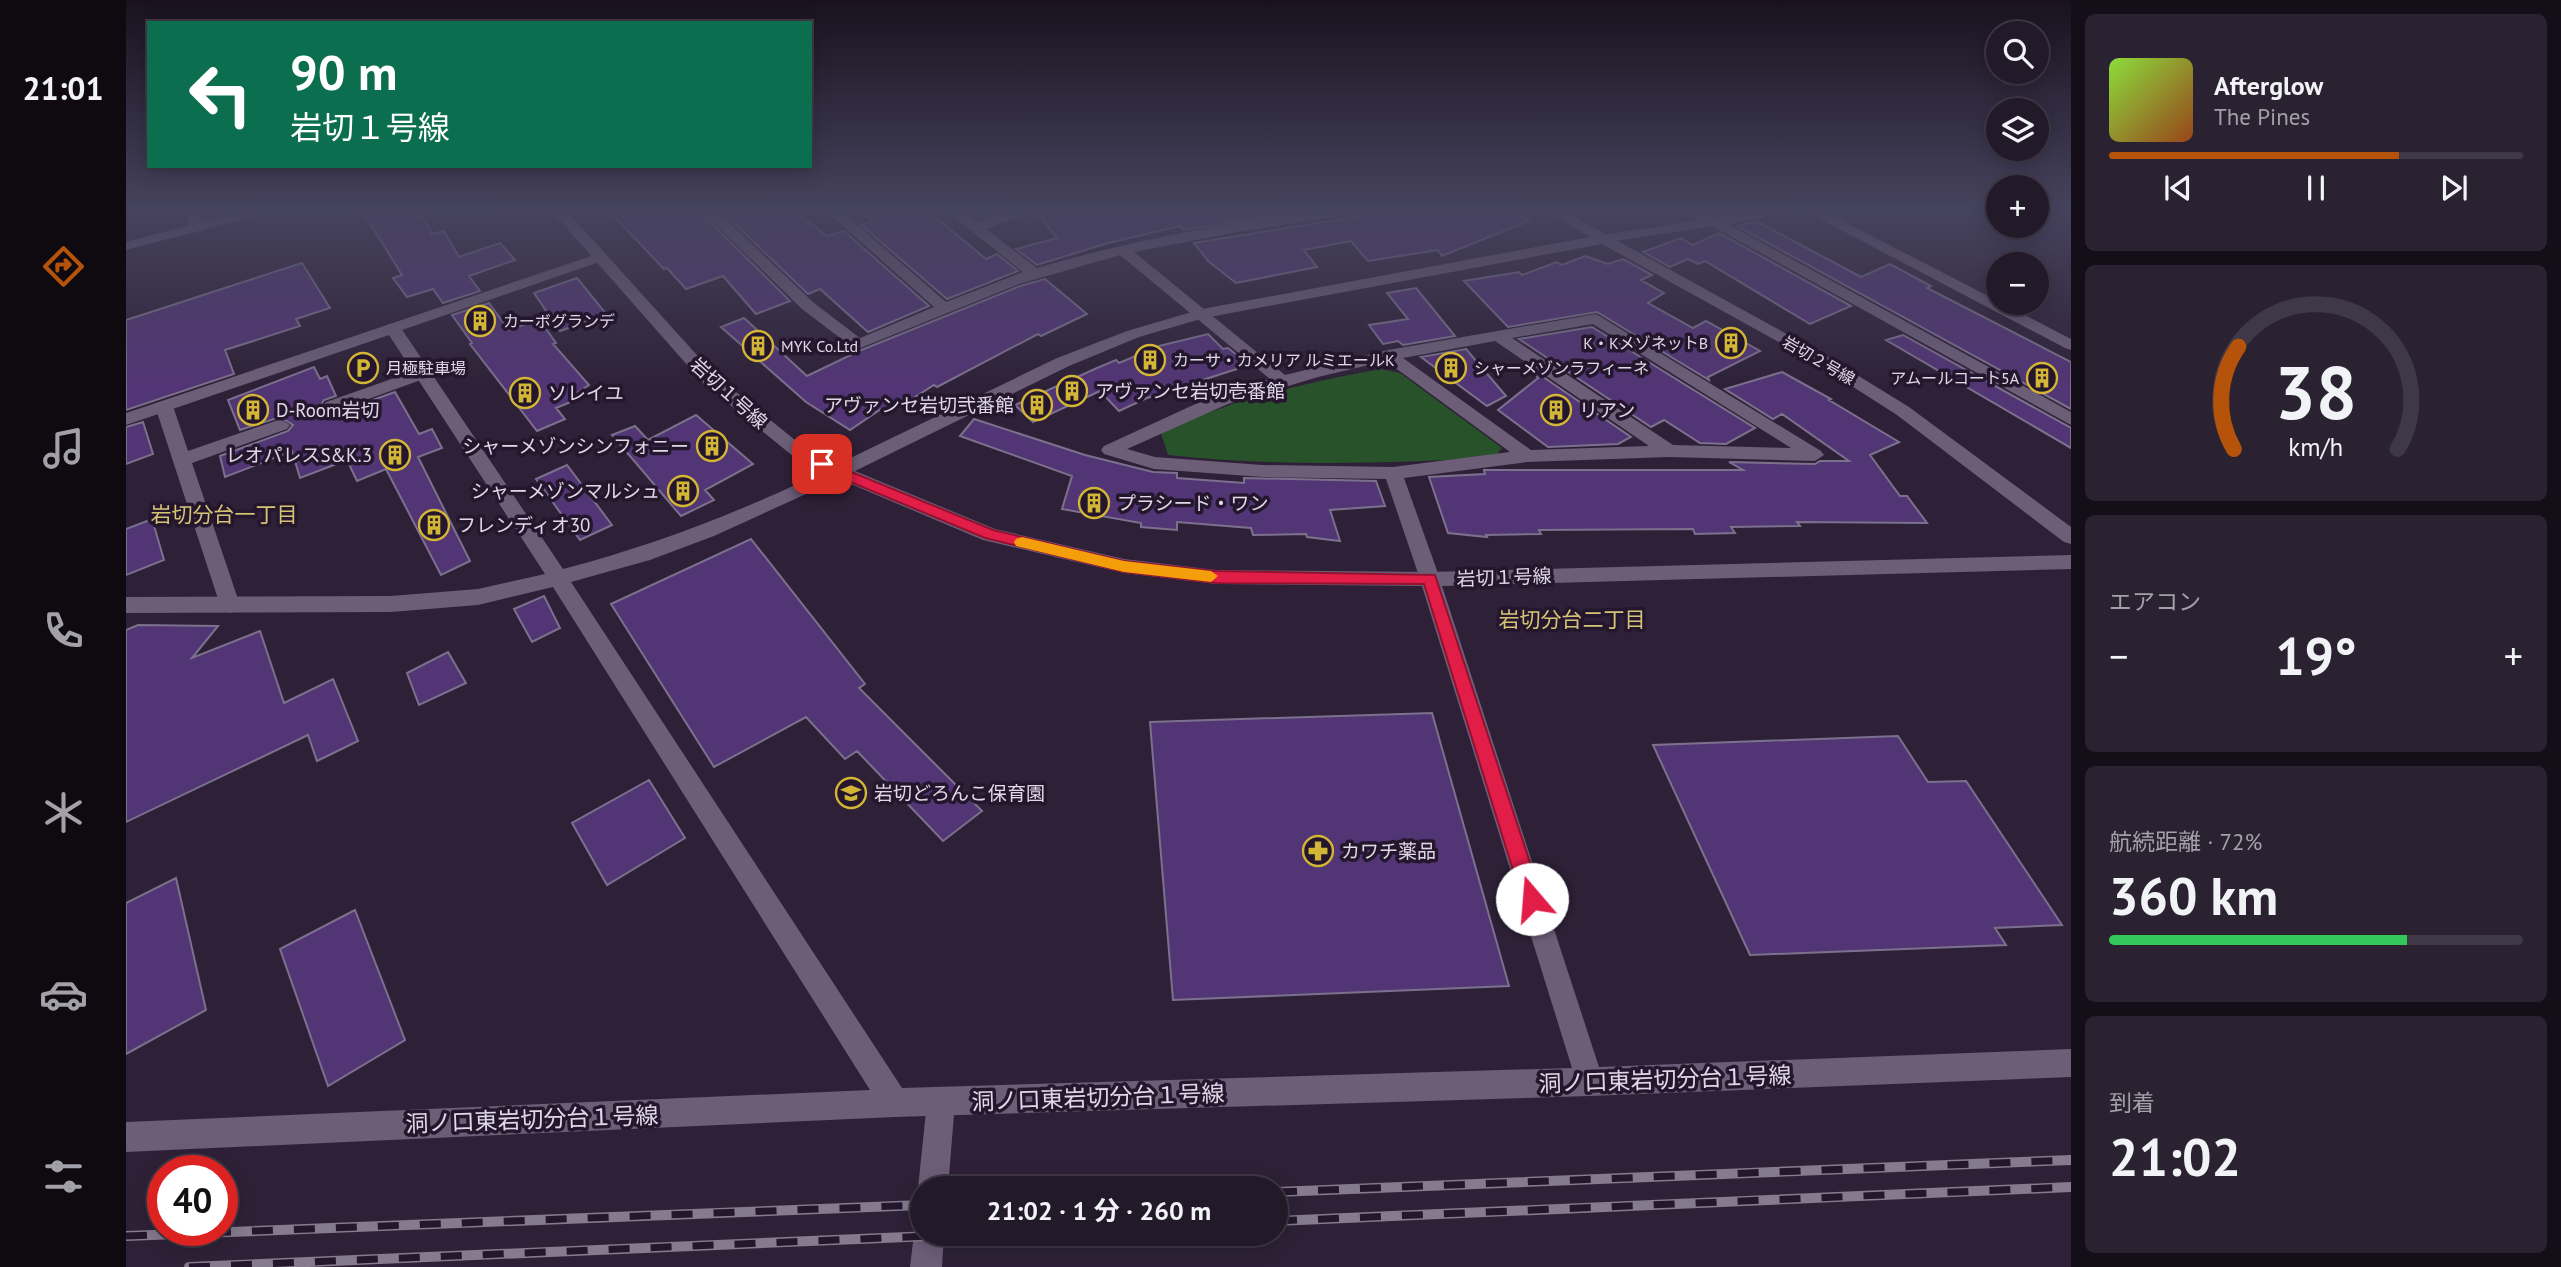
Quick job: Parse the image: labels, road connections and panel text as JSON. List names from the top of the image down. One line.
{"streets":{"street":["岩切２号線","岩切１号線","洞ノ口東岩切分台１号線"]},"districts":["岩切分台一丁目","岩切分台二丁目"],"places":{"building":["カーボグランデ","K・KメゾネットB","MYK Co.Ltd","カーサ・カメリア ルミエールK","シャーメゾンラフィーネ","アムールコート5A","アヴァンセ岩切壱番館","ソレイユ","アヴァンセ岩切弐番館","D-Room岩切","リアン","シャーメゾンシンフォニー","レオパレスS&K.3","シャーメゾンマルシュ","プラシード・ワン","フレンディオ30"],"parking":["月極駐車場"],"school or university":["岩切どろんこ保育園"],"pharmacy":["カワチ薬品"]},"page":{"tabs":"21:01","map_buttons":["+","−"],"turn":["90 m","岩切１号線"],"song":["Afterglow","The Pines"],"tile":["エアコン",["航続距離 · 72%","360 km"],["到着","21:02"]],"heat":["−","19°","+"],"limit":"40","trip":"21:02 · 1 分 · 260 m","gauge":["38","km/h"]}}
